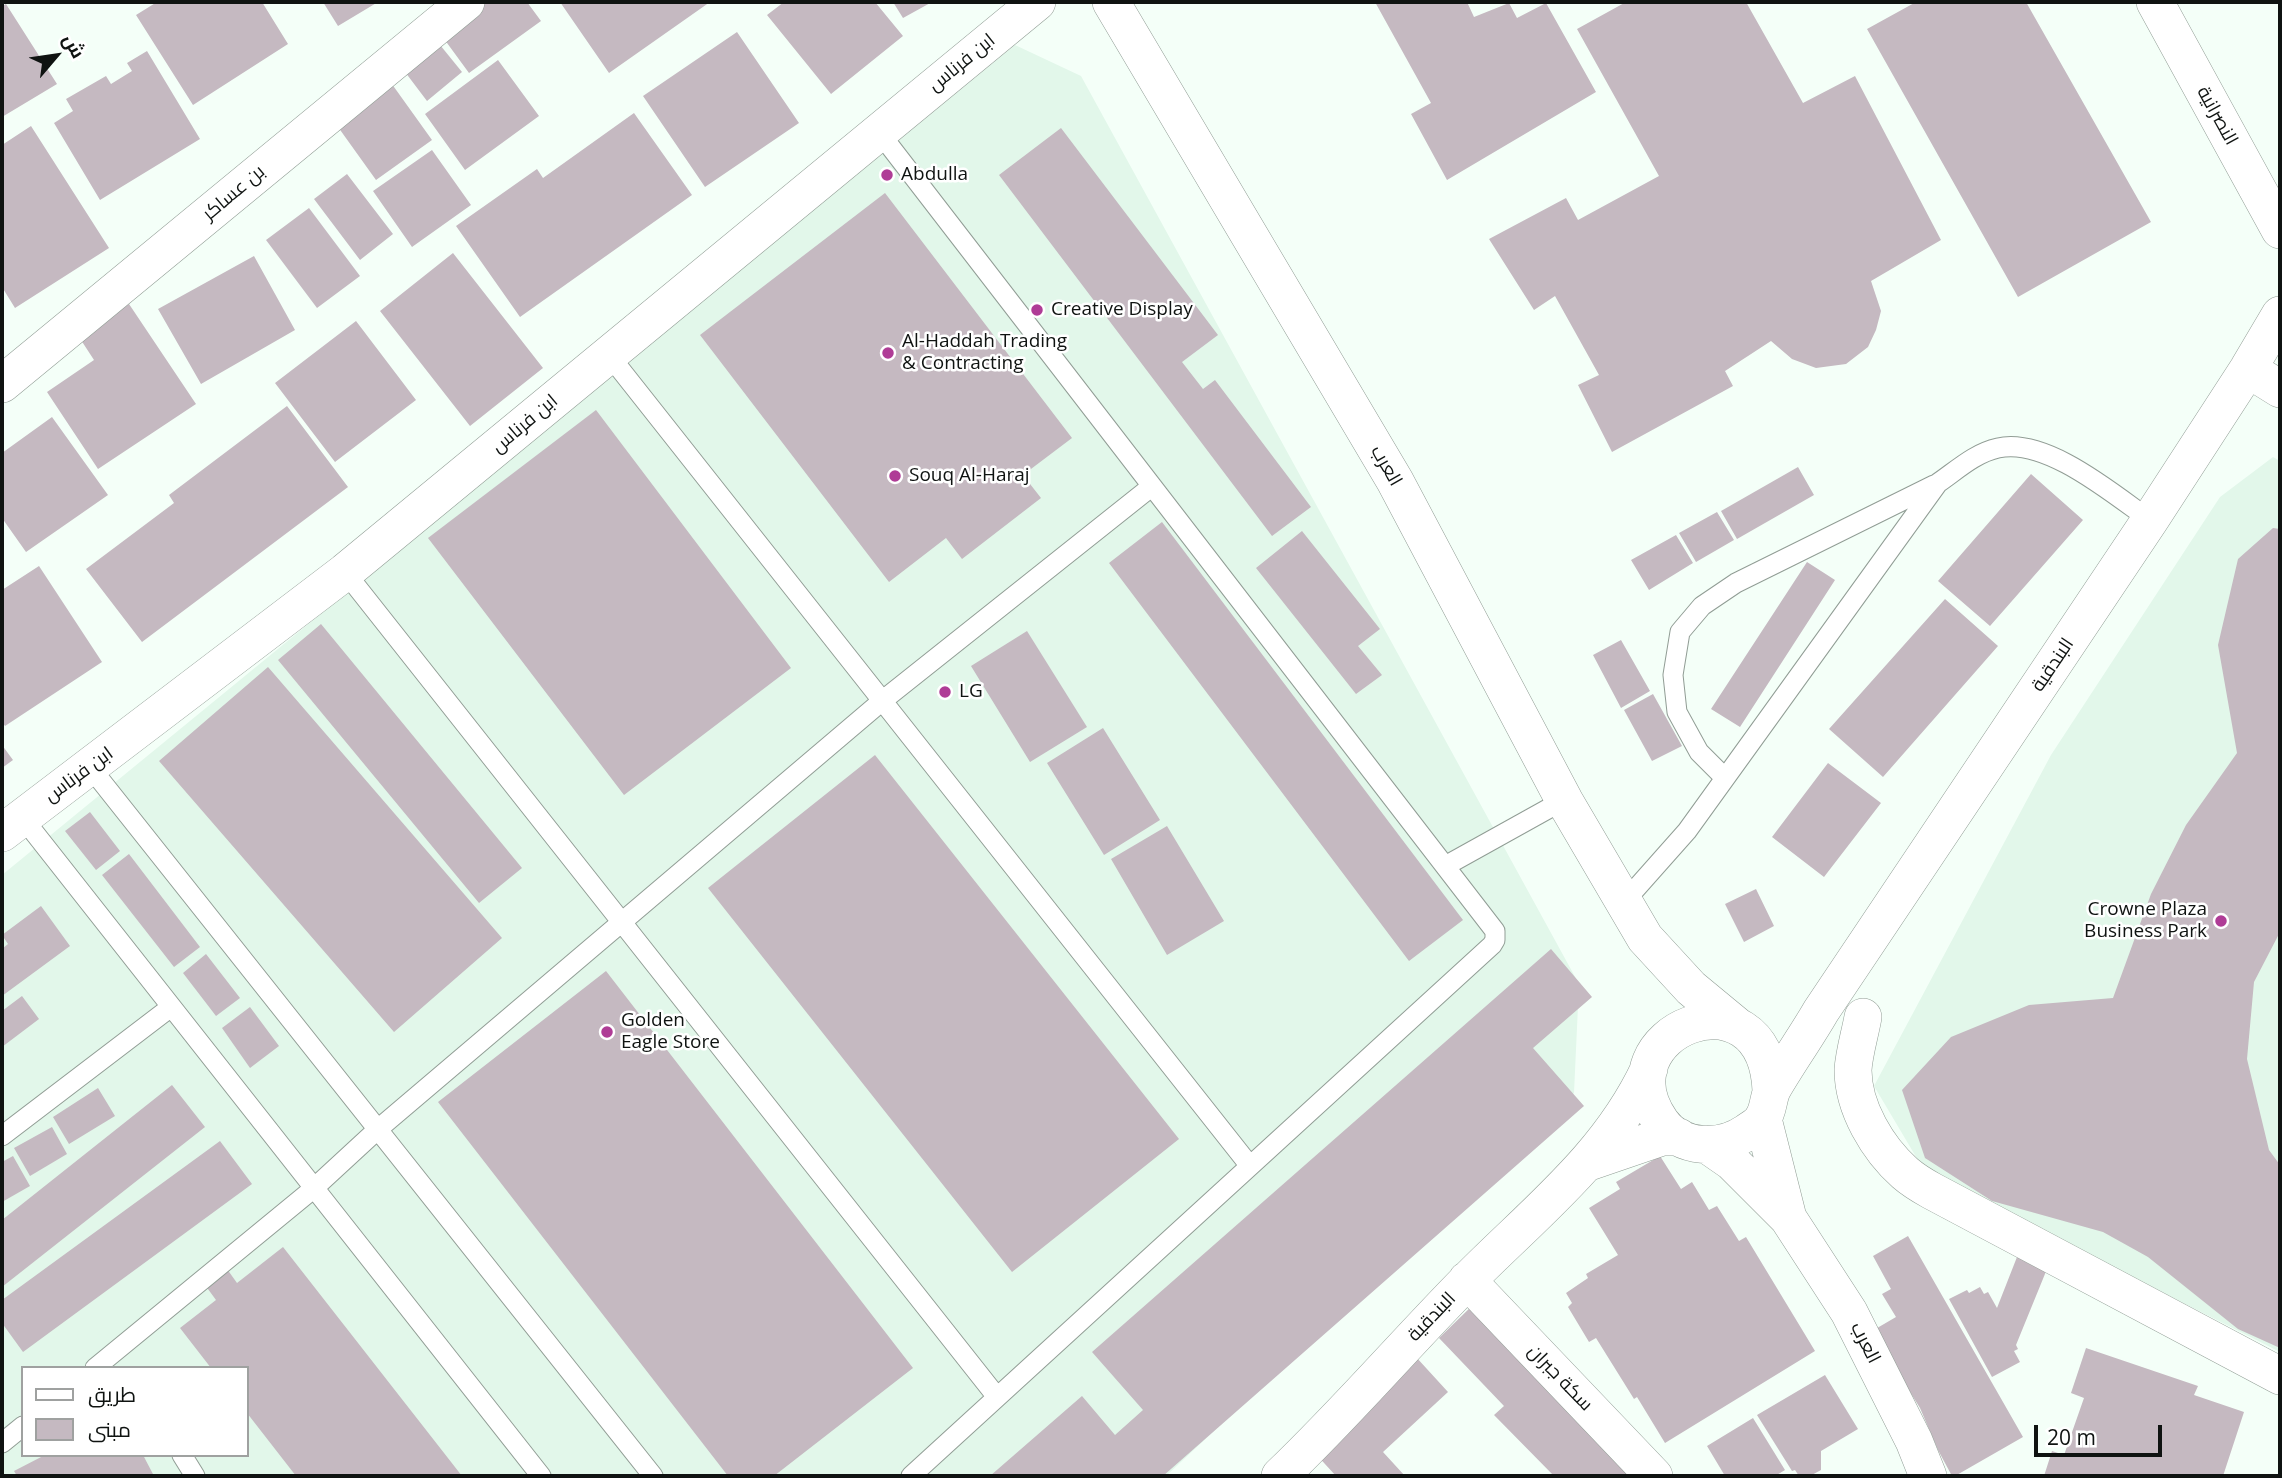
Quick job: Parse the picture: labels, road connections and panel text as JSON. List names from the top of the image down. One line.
{"streets":{"street":["ابن فرناس","النصرانية","بن عساكر","العرب","البندقية","سكة جبران"]},"crossings":[["العرب","البندقية"],["البندقية","سكة جبران"]],"places":["Abdulla","Creative Display","Al-Haddah Trading & Contracting","Souq Al-Haraj","LG","Crowne Plaza Business Park","Golden Eagle Store"],"legend":["طريق","مبنى"],"scale_bar":"20 m","north":"top right"}
